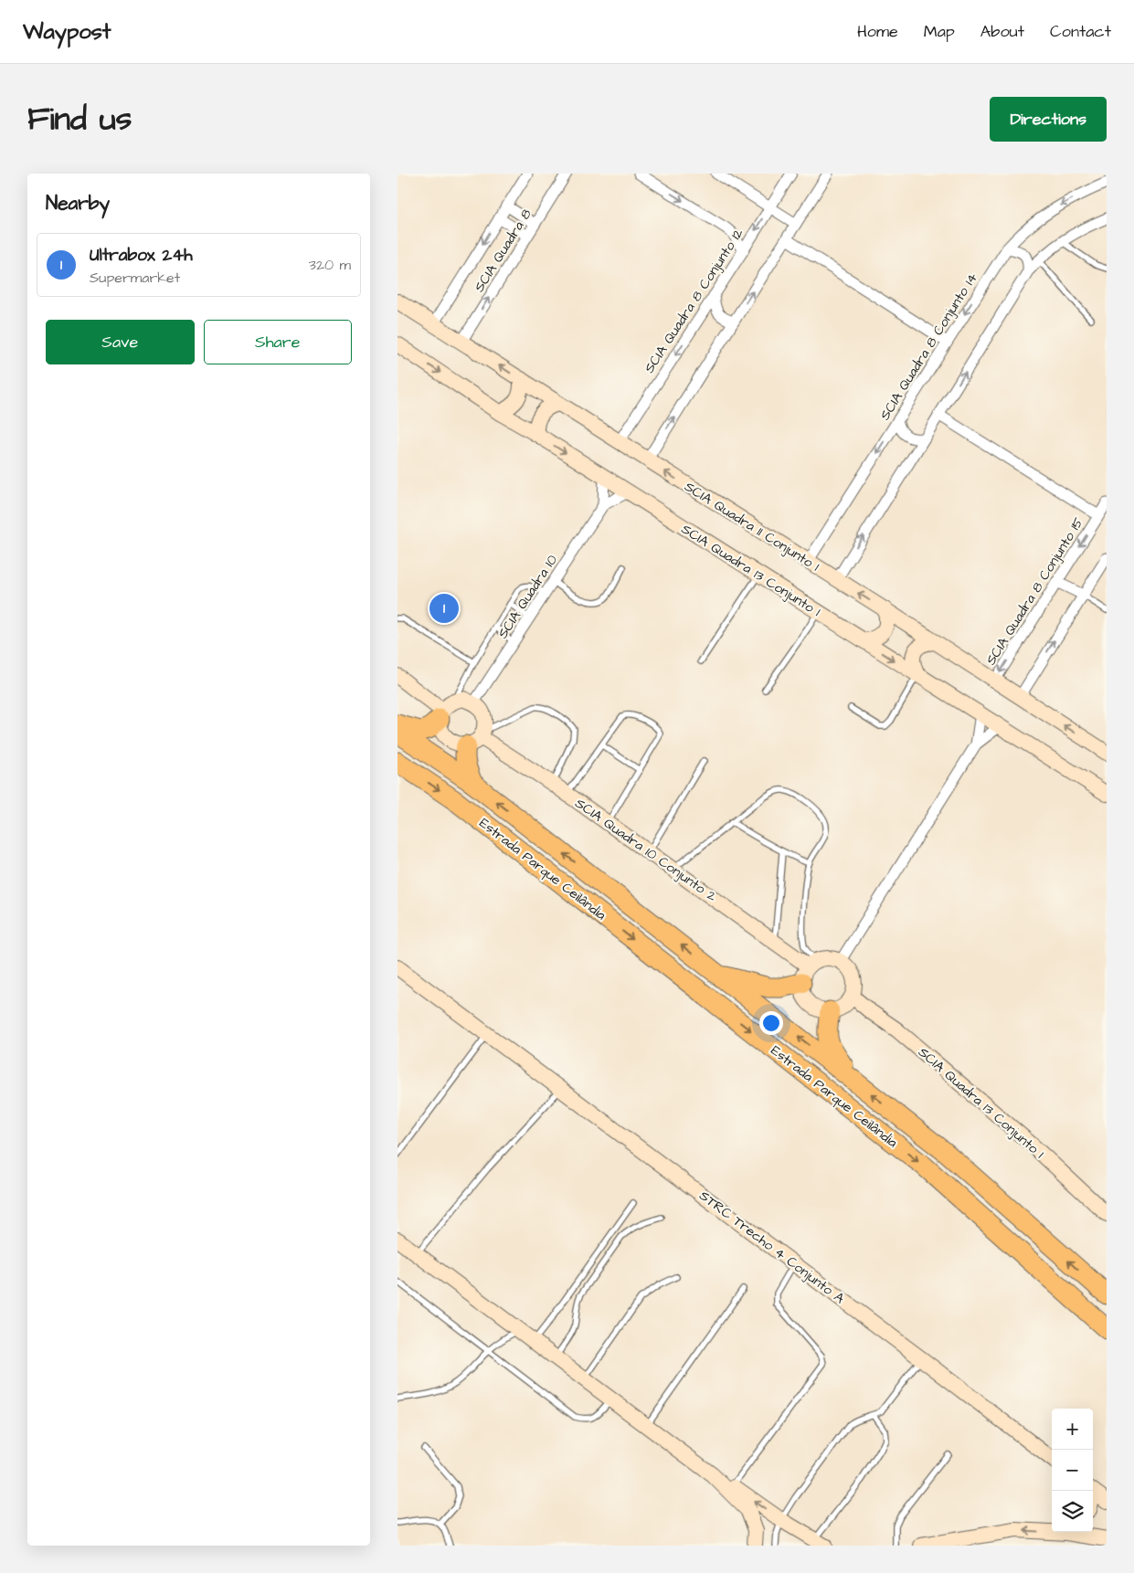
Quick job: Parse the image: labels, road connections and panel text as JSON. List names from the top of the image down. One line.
{"streets":{"highway":["Estrada Parque Ceilândia"],"street":["SCIA Quadra 8","SCIA Quadra 8 Conjunto 12","SCIA Quadra 8 Conjunto 14","SCIA Quadra 11 Conjunto 1","SCIA Quadra 13 Conjunto 1","SCIA Quadra 8 Conjunto 15","SCIA Quadra 10","SCIA Quadra 10 Conjunto 2","STRC Trecho 4 Conjunto A"]},"crossings":[["SCIA Quadra 8","SCIA Quadra 11 Conjunto 1"],["SCIA Quadra 8 Conjunto 12","SCIA Quadra 11 Conjunto 1"],["SCIA Quadra 8 Conjunto 14","SCIA Quadra 11 Conjunto 1"],["SCIA Quadra 11 Conjunto 1","SCIA Quadra 8 Conjunto 15"],["SCIA Quadra 13 Conjunto 1","SCIA Quadra 10"],["SCIA Quadra 13 Conjunto 1","SCIA Quadra 10 Conjunto 2"],["SCIA Quadra 10","SCIA Quadra 10 Conjunto 2"]],"one_way":["SCIA Quadra 11 Conjunto 1"],"page":{"header":"Waypost","nav":["Home","Map","About","Contact"],"title":"Find us","buttons":["Directions",["Save","Share"]],"heading":"Nearby","list":[{"mark":"1","name":"Ultrabox 24h","note":"Supermarket","value":"320 m"}],"pins":"1","map_buttons":["+","−"]}}
